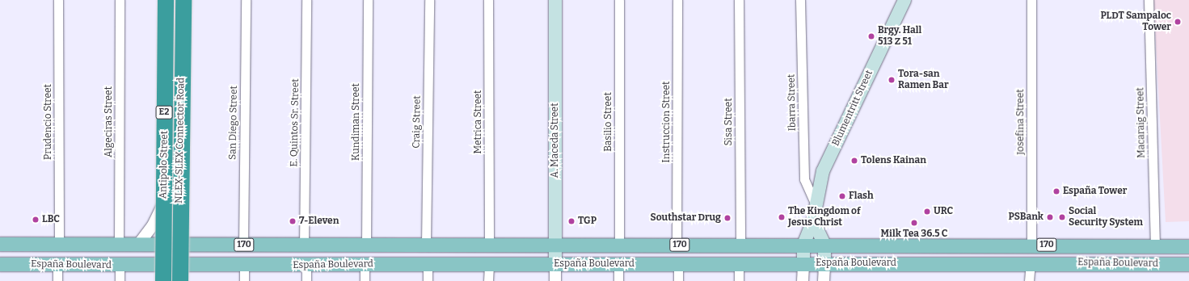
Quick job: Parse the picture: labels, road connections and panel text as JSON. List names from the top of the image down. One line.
{"streets":{"highway":["E2","NLEX-SLEX Connector Road"],"main road":["Blumentritt Street","A. Maceda Street","170","España Boulevard"],"street":["Ibarra Street","Prudencio Street","Algeciras Street","Kundiman Street","Craig Street","Metrica Street","Basilio Street","Instruccion Street","Sisa Street","Josefina Street","San Diego Street","E. Quintos Sr. Street","Macaraig Street","Antipolo Street"]},"crossings":[["Ibarra Street","Blumentritt Street"],["Blumentritt Street","España Boulevard"],["Prudencio Street","España Boulevard"],["Algeciras Street","España Boulevard"],["Kundiman Street","España Boulevard"],["Craig Street","España Boulevard"],["Metrica Street","España Boulevard"],["Basilio Street","España Boulevard"],["Instruccion Street","España Boulevard"],["Sisa Street","España Boulevard"],["Josefina Street","España Boulevard"],["San Diego Street","España Boulevard"],["E. Quintos Sr. Street","España Boulevard"],["Macaraig Street","España Boulevard"],["NLEX-SLEX Connector Road","Antipolo Street"],["A. Maceda Street","España Boulevard"],["Antipolo Street","España Boulevard"]],"places":["PLDT Sampaloc Tower","Brgy. Hall 513 Z 51","Tora-san Ramen Bar","Tolens Kainan","España Tower","Flash","URC","The Kingdom of Jesus Christ","PSBank","Social Security System","Southstar Drug","LBC","7-Eleven","TGP","Milk Tea 36.5 C"]}
